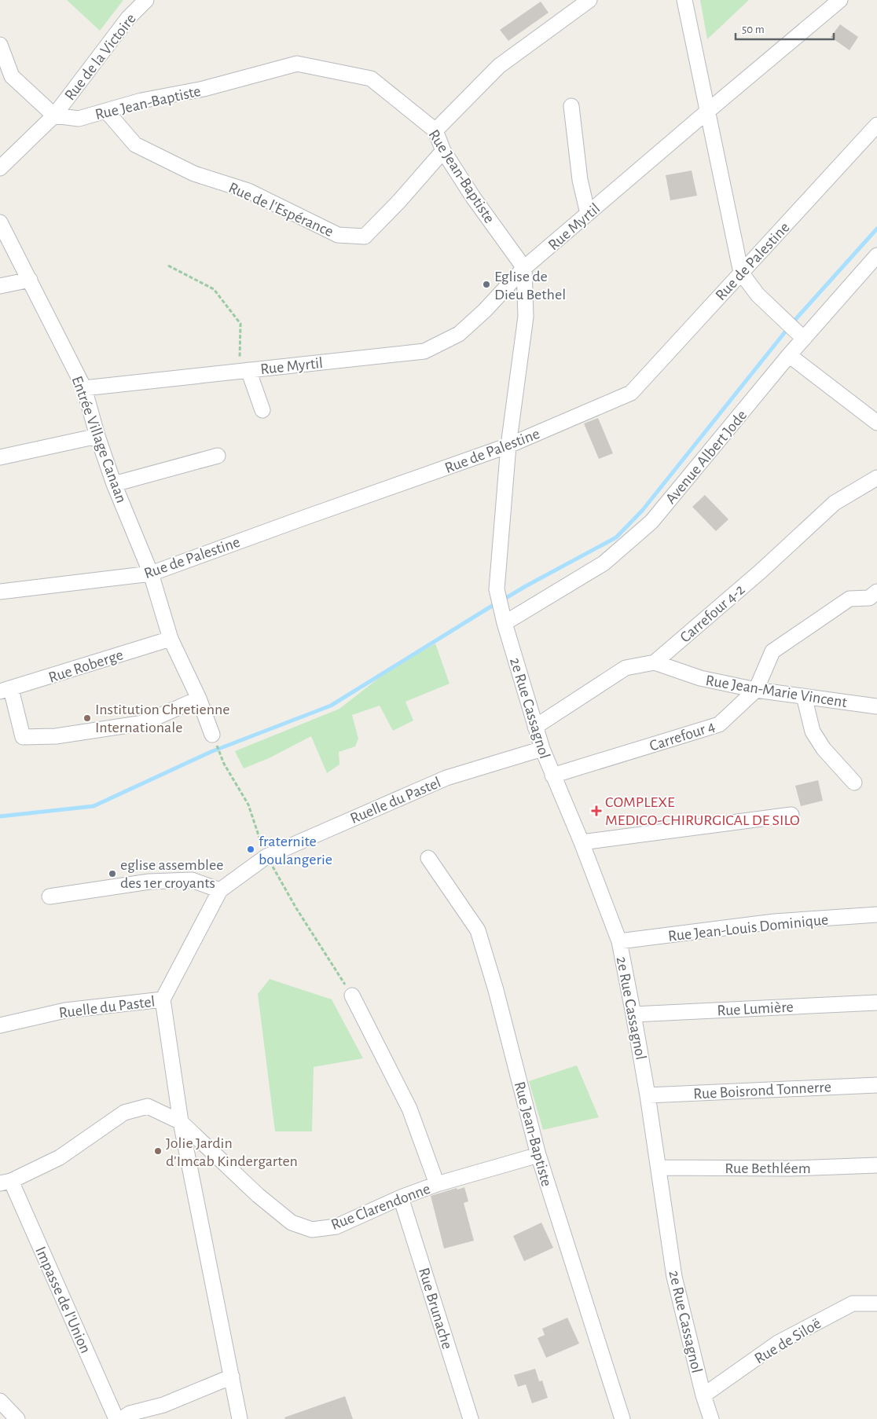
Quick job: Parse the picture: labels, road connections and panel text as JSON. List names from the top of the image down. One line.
{"streets":{"street":["Rue de la Victoire","Rue Jean-Baptiste","Rue de l'Espérance","Rue Myrtil","Rue de Palestine","Entrée Village Canaan","Avenue Albert Jode","Carrefour 4-2","Rue Roberge","Rue Jean-Marie Vincent","2e Rue Cassagnol","Carrefour 4","Ruelle du Pastel","Rue Jean-Louis Dominique","Rue Lumière","Rue Boisrond Tonnerre","Rue Bethléem","Rue Clarendonne","Impasse de l'Union","Rue Brunache","Rue de Siloë"]},"crossings":[["Rue de la Victoire","Rue Jean-Baptiste"],["Rue Jean-Baptiste","Rue de l'Espérance"],["Rue Jean-Baptiste","Rue Myrtil"],["Rue Jean-Baptiste","Rue Clarendonne"],["Rue Myrtil","Entrée Village Canaan"],["Rue de Palestine","Entrée Village Canaan"],["Rue de Palestine","2e Rue Cassagnol"],["Entrée Village Canaan","Rue Roberge"],["Avenue Albert Jode","2e Rue Cassagnol"],["Carrefour 4-2","Rue Jean-Marie Vincent"],["Carrefour 4-2","2e Rue Cassagnol"],["Rue Jean-Marie Vincent","Carrefour 4"],["2e Rue Cassagnol","Carrefour 4"],["2e Rue Cassagnol","Ruelle du Pastel"],["2e Rue Cassagnol","Rue Jean-Louis Dominique"],["2e Rue Cassagnol","Rue Lumière"],["2e Rue Cassagnol","Rue Boisrond Tonnerre"],["2e Rue Cassagnol","Rue Bethléem"],["2e Rue Cassagnol","Rue de Siloë"],["Rue Clarendonne","Impasse de l'Union"],["Rue Clarendonne","Rue Brunache"]],"places":{"other":["Eglise de Dieu Bethel","Institution Chretienne Internationale","fraternite boulangerie","eglise assemblee des 1er croyants","Jolie Jardin d'Imcab Kindergarten"],"health":["COMPLEXE MEDICO-CHIRURGICAL DE SILO"]},"scale_bar":"50 m"}
